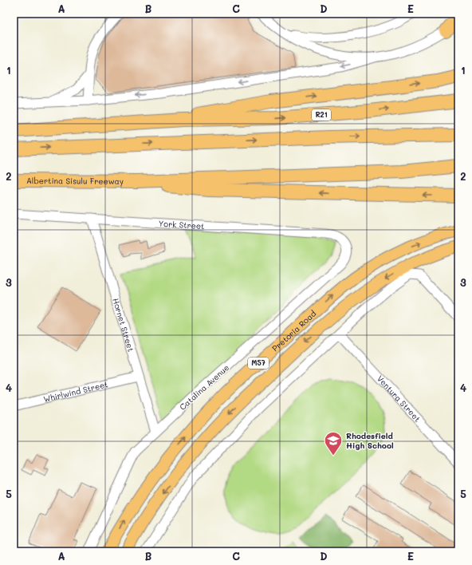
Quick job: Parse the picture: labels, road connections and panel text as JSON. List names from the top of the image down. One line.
{"streets":{"highway":["R21","Albertina Sisulu Freeway"],"main road":["Pretoria Road","M57"],"street":["York Street","Hornet Street","Catalina Avenue","Whirlwind Street","Ventura Street"]},"crossings":[["York Street","Hornet Street"],["York Street","Catalina Avenue"],["Hornet Street","Catalina Avenue"],["Hornet Street","Whirlwind Street"]],"places":{"school or university":["Rhodesfield High School"]},"grid":{"columns":["A","B","C","D","E"],"rows":["1","2","3","4","5"]}}
